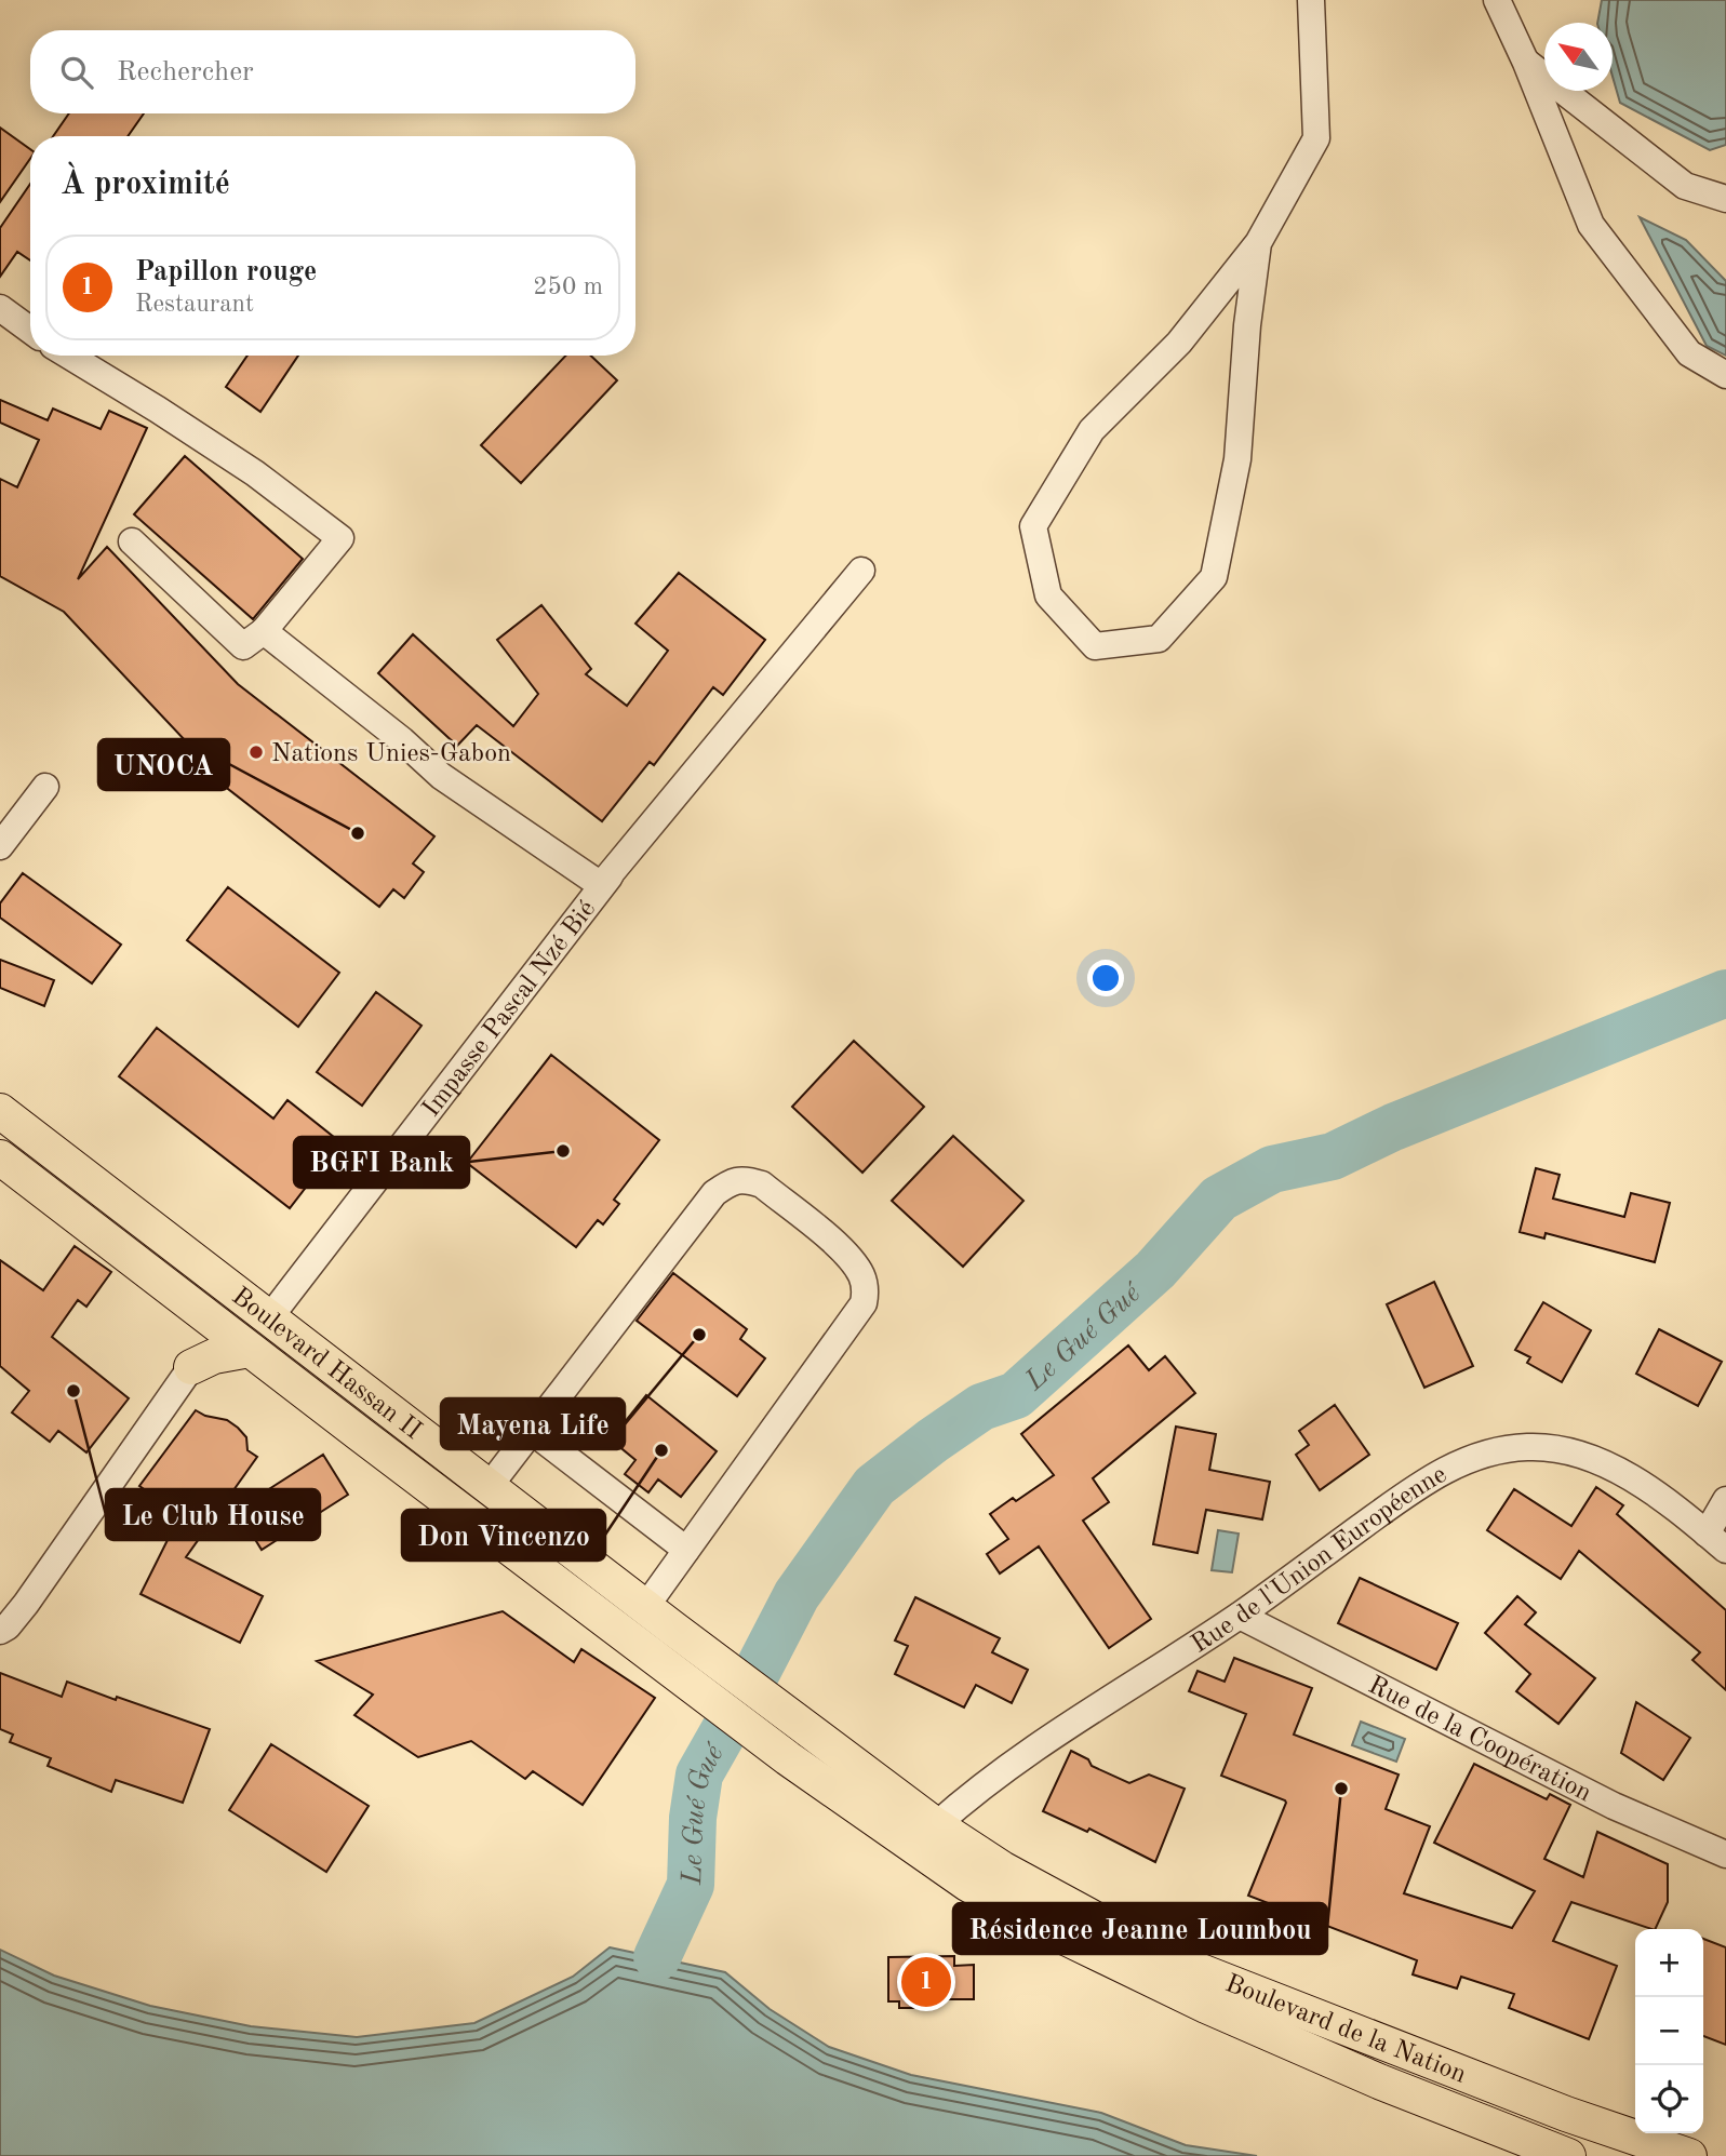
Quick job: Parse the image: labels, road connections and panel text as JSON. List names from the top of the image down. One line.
{"streets":{"main road":["Boulevard Hassan II","Boulevard de la Nation"],"street":["Impasse Pascal Nzé Bié","Rue de l'Union Européenne","Rue de la Coopération"]},"crossings":[["Impasse Pascal Nzé Bié","Boulevard Hassan II"],["Boulevard Hassan II","Boulevard de la Nation"],["Rue de l'Union Européenne","Rue de la Coopération"],["Rue de l'Union Européenne","Boulevard de la Nation"]],"water":["Le Gué Gué"],"places":["Nations Unies-Gabon","UNOCA","BGFI Bank","Mayena Life","Le Club House","Don Vincenzo","Résidence Jeanne Loumbou"],"north":"top left","page":{"search":"Rechercher","heading":"À proximité","list":[{"mark":"1","name":"Papillon rouge","note":"Restaurant","value":"250 m"}],"map_buttons":["+","−"],"pins":"1"}}
